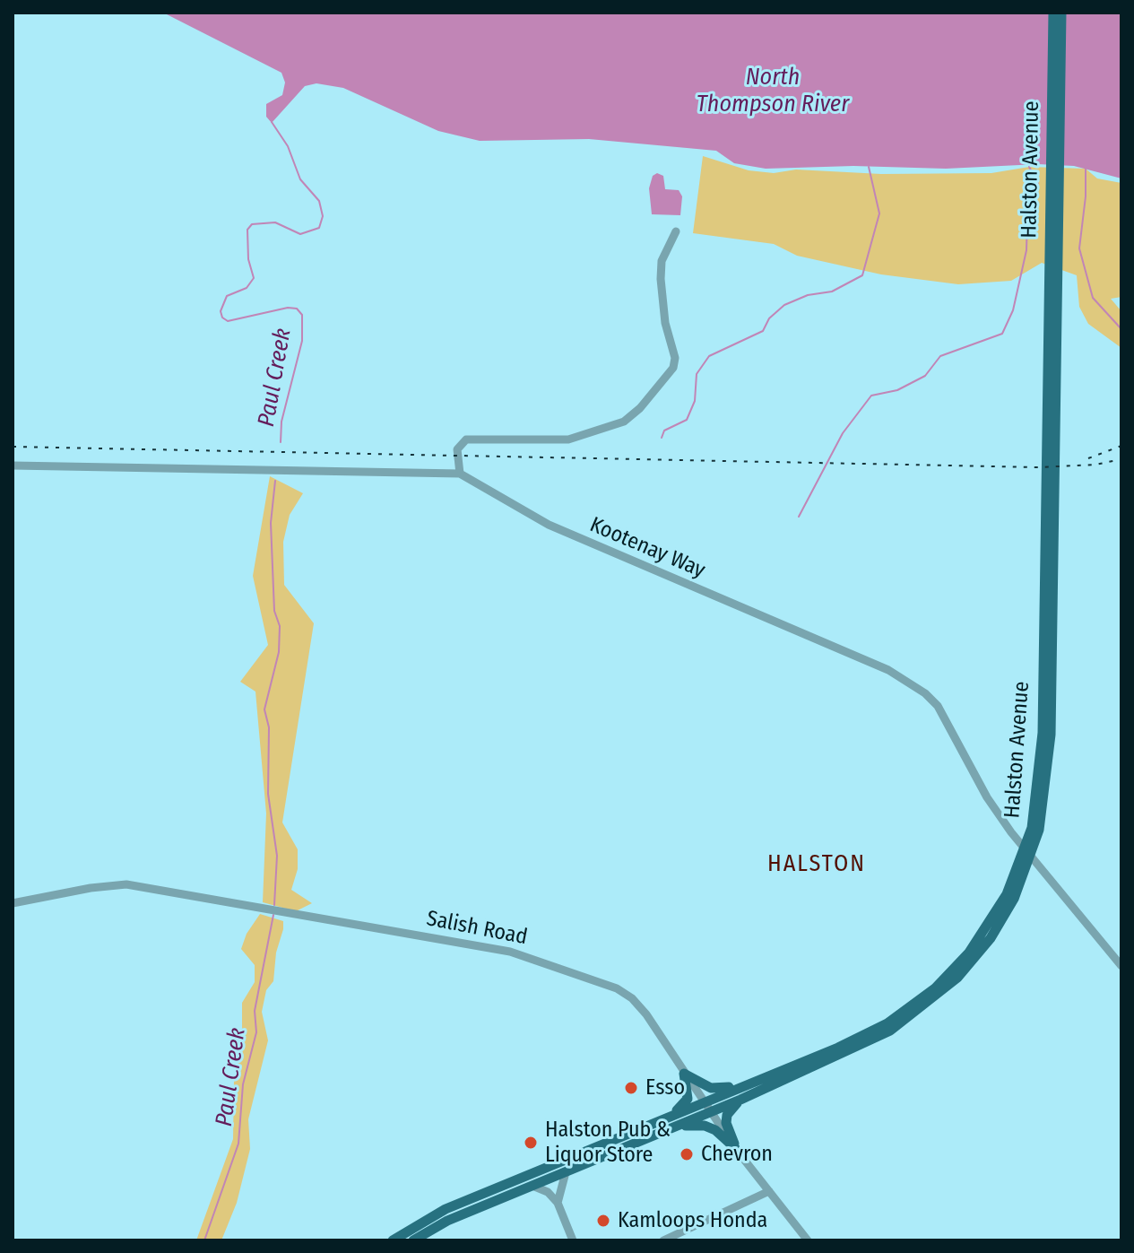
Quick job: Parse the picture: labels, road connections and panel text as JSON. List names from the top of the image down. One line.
{"streets":{"main road":["Halston Avenue"],"street":["Kootenay Way","Salish Road"]},"crossings":[["Halston Avenue","Salish Road"]],"districts":["HALSTON"],"water":["North Thompson River","Paul Creek"],"places":["Esso","Halston Pub & Liquor Store","Chevron","Kamloops Honda"]}
